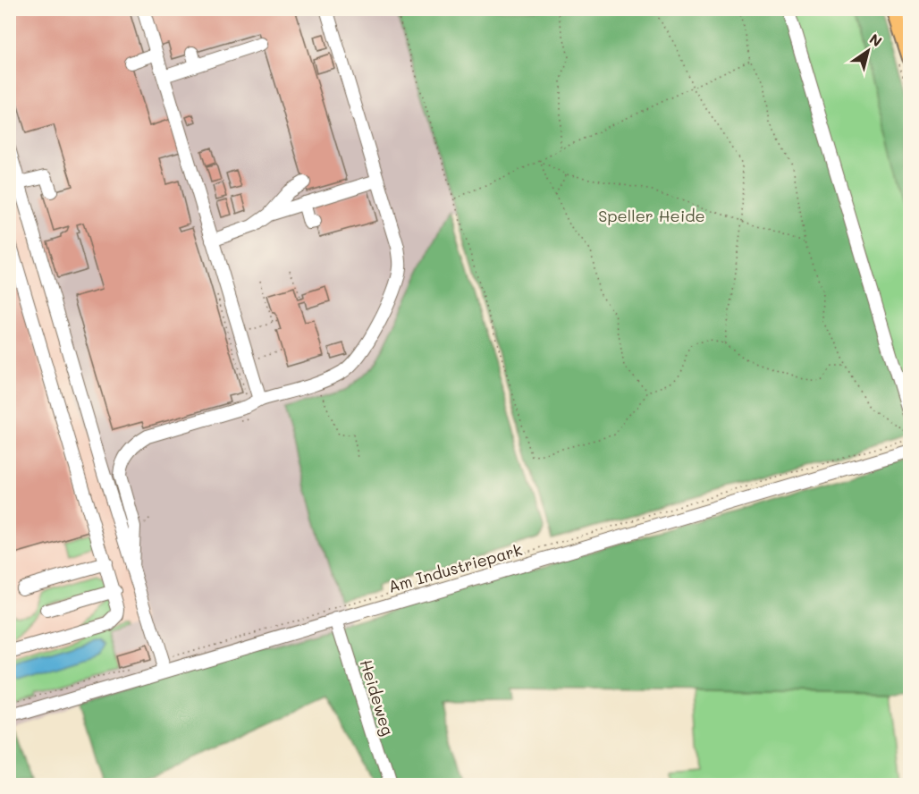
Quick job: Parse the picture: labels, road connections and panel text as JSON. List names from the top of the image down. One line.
{"streets":{"street":["Am Industriepark","Heideweg"]},"crossings":[["Am Industriepark","Heideweg"]],"parks":["Speller Heide"],"north":"top right"}
